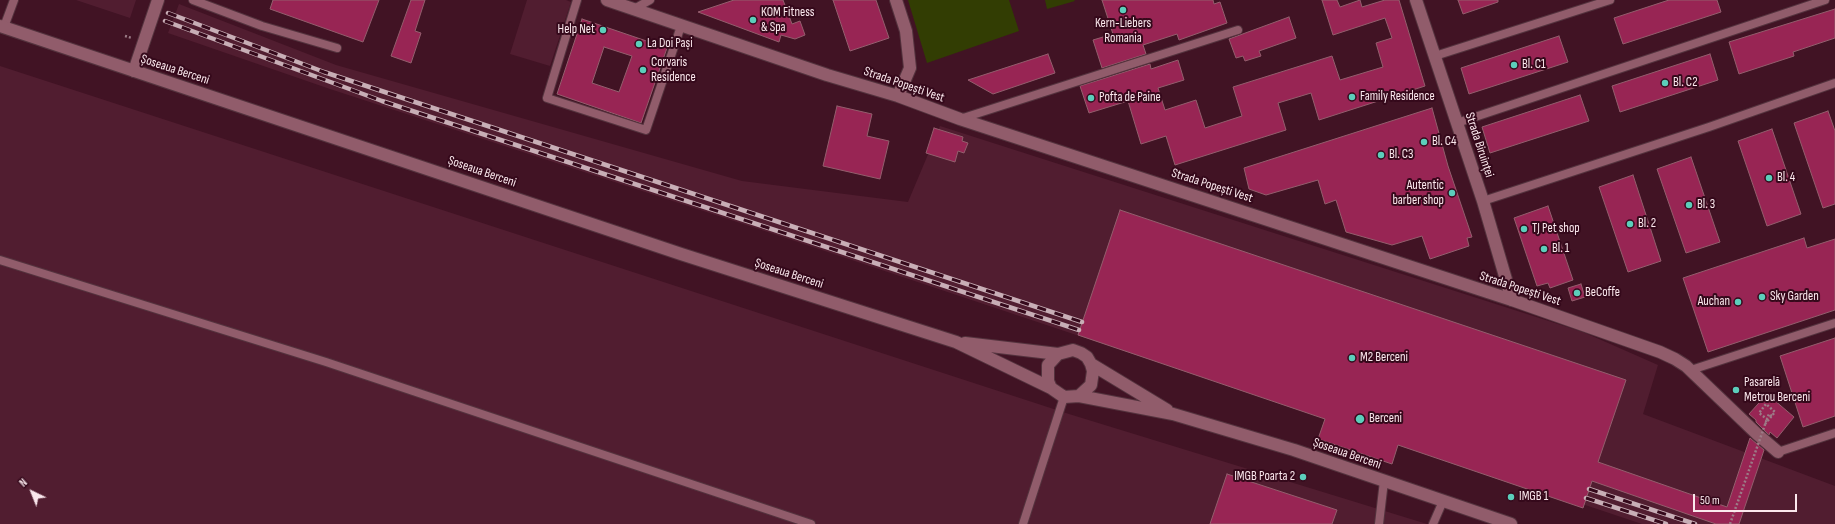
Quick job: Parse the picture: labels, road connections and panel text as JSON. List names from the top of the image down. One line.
{"streets":{"main road":["Șoseaua Berceni","Strada Popești Vest","Strada Biruinței"]},"crossings":[["Strada Popești Vest","Strada Biruinței"]],"places":["Kern-Liebers Romania","KOM Fitness & Spa","Help Net","La Doi Pași","Bl. C1","Corvaris Residence","Bl. C2","Family Residence","Pofta de Paine","Bl. C4","Bl. C3","Bl. 4","Autentic barber shop","Bl. 3","Bl. 2","TJ Pet shop","Bl. 1","BeCoffe","Sky Garden","Auchan","M2 Berceni","Pasarelă Metrou Berceni","Berceni","IMGB Poarta 2","IMGB 1"],"scale_bar":"50 m","north":"top left"}
